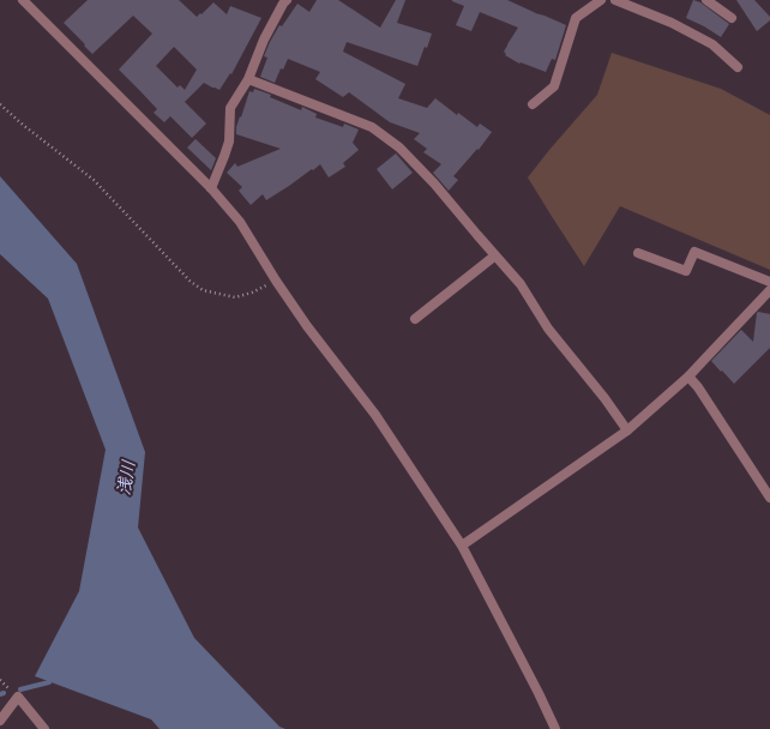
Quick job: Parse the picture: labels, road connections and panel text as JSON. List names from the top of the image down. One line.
{"water":["浅川"]}
